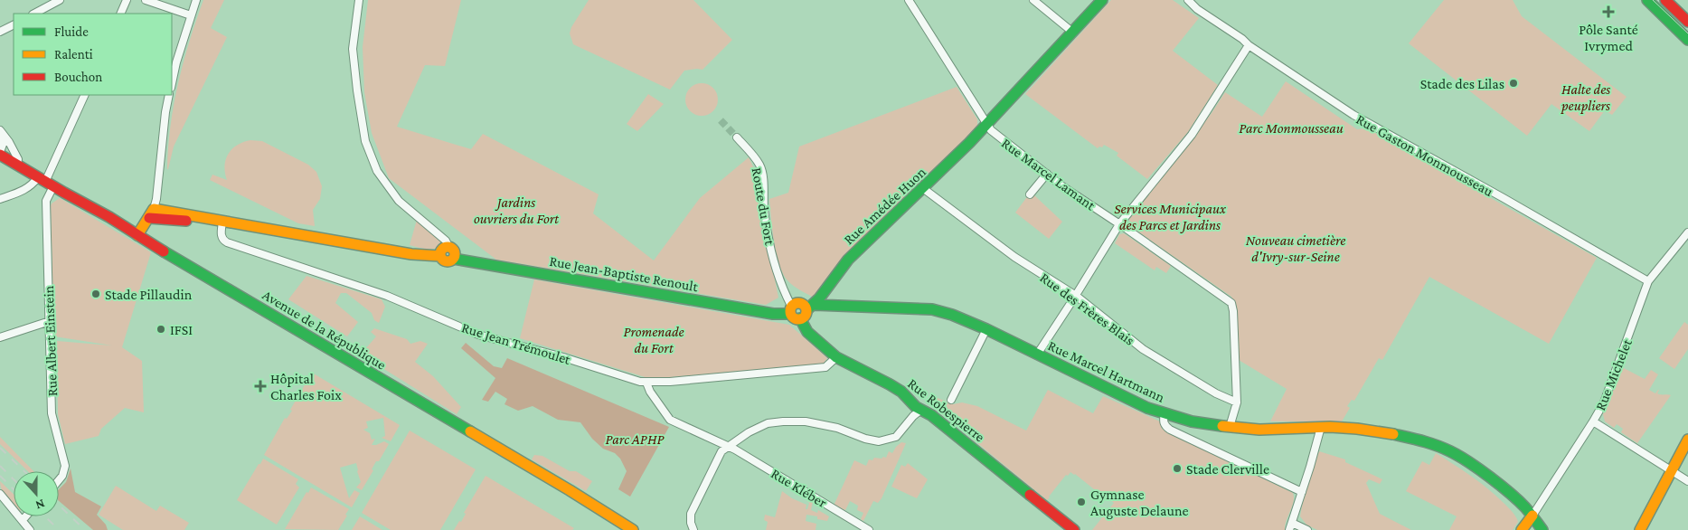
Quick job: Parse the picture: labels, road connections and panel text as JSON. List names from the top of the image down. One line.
{"streets":{"main road":["Rue Amédée Huon","Rue Jean-Baptiste Renoult","Avenue de la République","Rue Marcel Hartmann","Rue Robespierre"],"street":["Rue Gaston Monmousseau","Rue Marcel Lamant","Route du Fort","Rue des Frères Blais","Rue Albert Einstein","Rue Jean Trémoulet","Rue Michelet","Rue Kléber"]},"crossings":[["Rue Gaston Monmousseau","Rue Michelet"],["Rue Marcel Lamant","Rue Amédée Huon"],["Rue Marcel Lamant","Rue des Frères Blais"],["Rue Marcel Lamant","Rue Marcel Hartmann"],["Rue Amédée Huon","Rue des Frères Blais"],["Rue Amédée Huon","Rue Marcel Hartmann"],["Rue Amédée Huon","Rue Robespierre"],["Route du Fort","Rue Jean-Baptiste Renoult"],["Route du Fort","Rue Marcel Hartmann"],["Rue Jean-Baptiste Renoult","Rue Marcel Hartmann"],["Avenue de la République","Rue Albert Einstein"],["Rue Jean Trémoulet","Rue Robespierre"],["Rue Jean Trémoulet","Rue Kléber"],["Rue Marcel Hartmann","Rue Michelet"]],"parks":["Halte des peupliers","Parc Monmousseau","Jardins ouvriers du Fort","Services Municipaux des Parcs et Jardins","Nouveau cimetière d'Ivry-sur-Seine","Promenade du Fort","Parc APHP"],"places":{"health":["Pôle Santé Ivrymed","Hôpital Charles Foix"],"other":["Stade des Lilas","Stade Pillaudin","IFSI","Stade Clerville","Gymnase Auguste Delaune"]},"legend":["Fluide","Ralenti","Bouchon"],"north":"bottom"}
